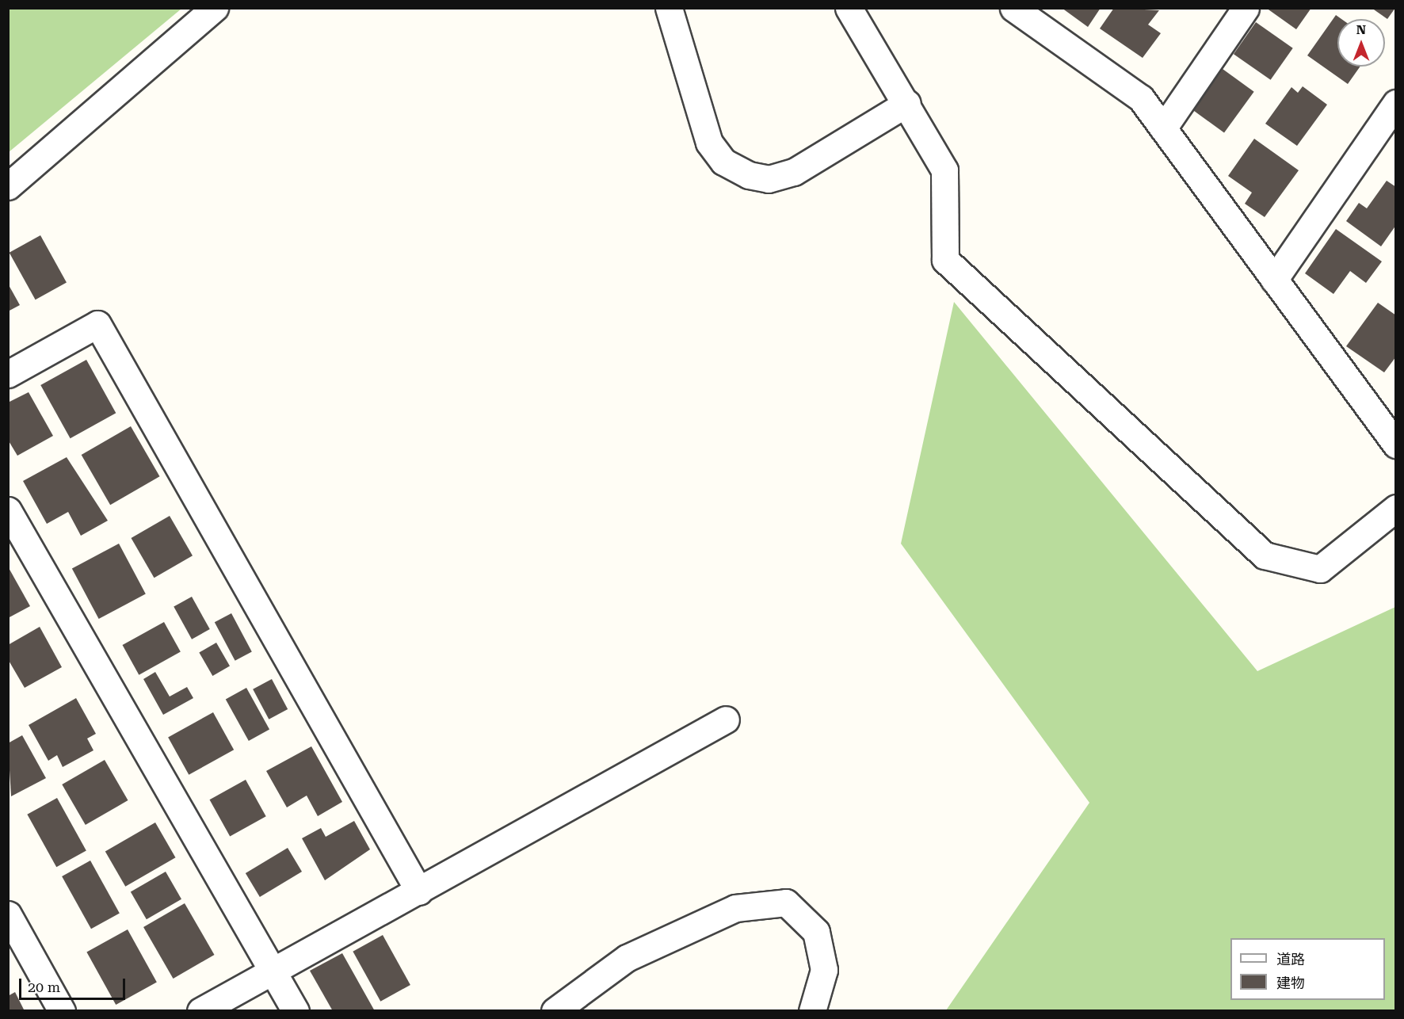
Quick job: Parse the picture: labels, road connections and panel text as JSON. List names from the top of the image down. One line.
{"legend":["道路","建物"],"scale_bar":"20 m","north":"top"}
